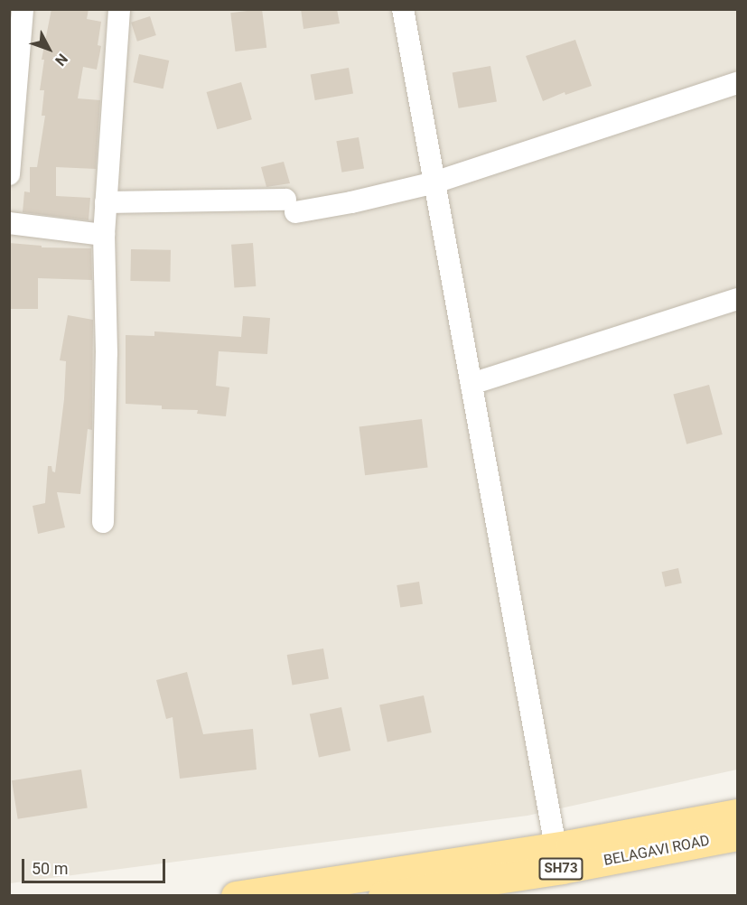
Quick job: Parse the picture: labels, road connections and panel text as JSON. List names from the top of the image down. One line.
{"streets":{"main road":["BELAGAVI ROAD","SH73"]},"scale_bar":"50 m","north":"bottom right"}
